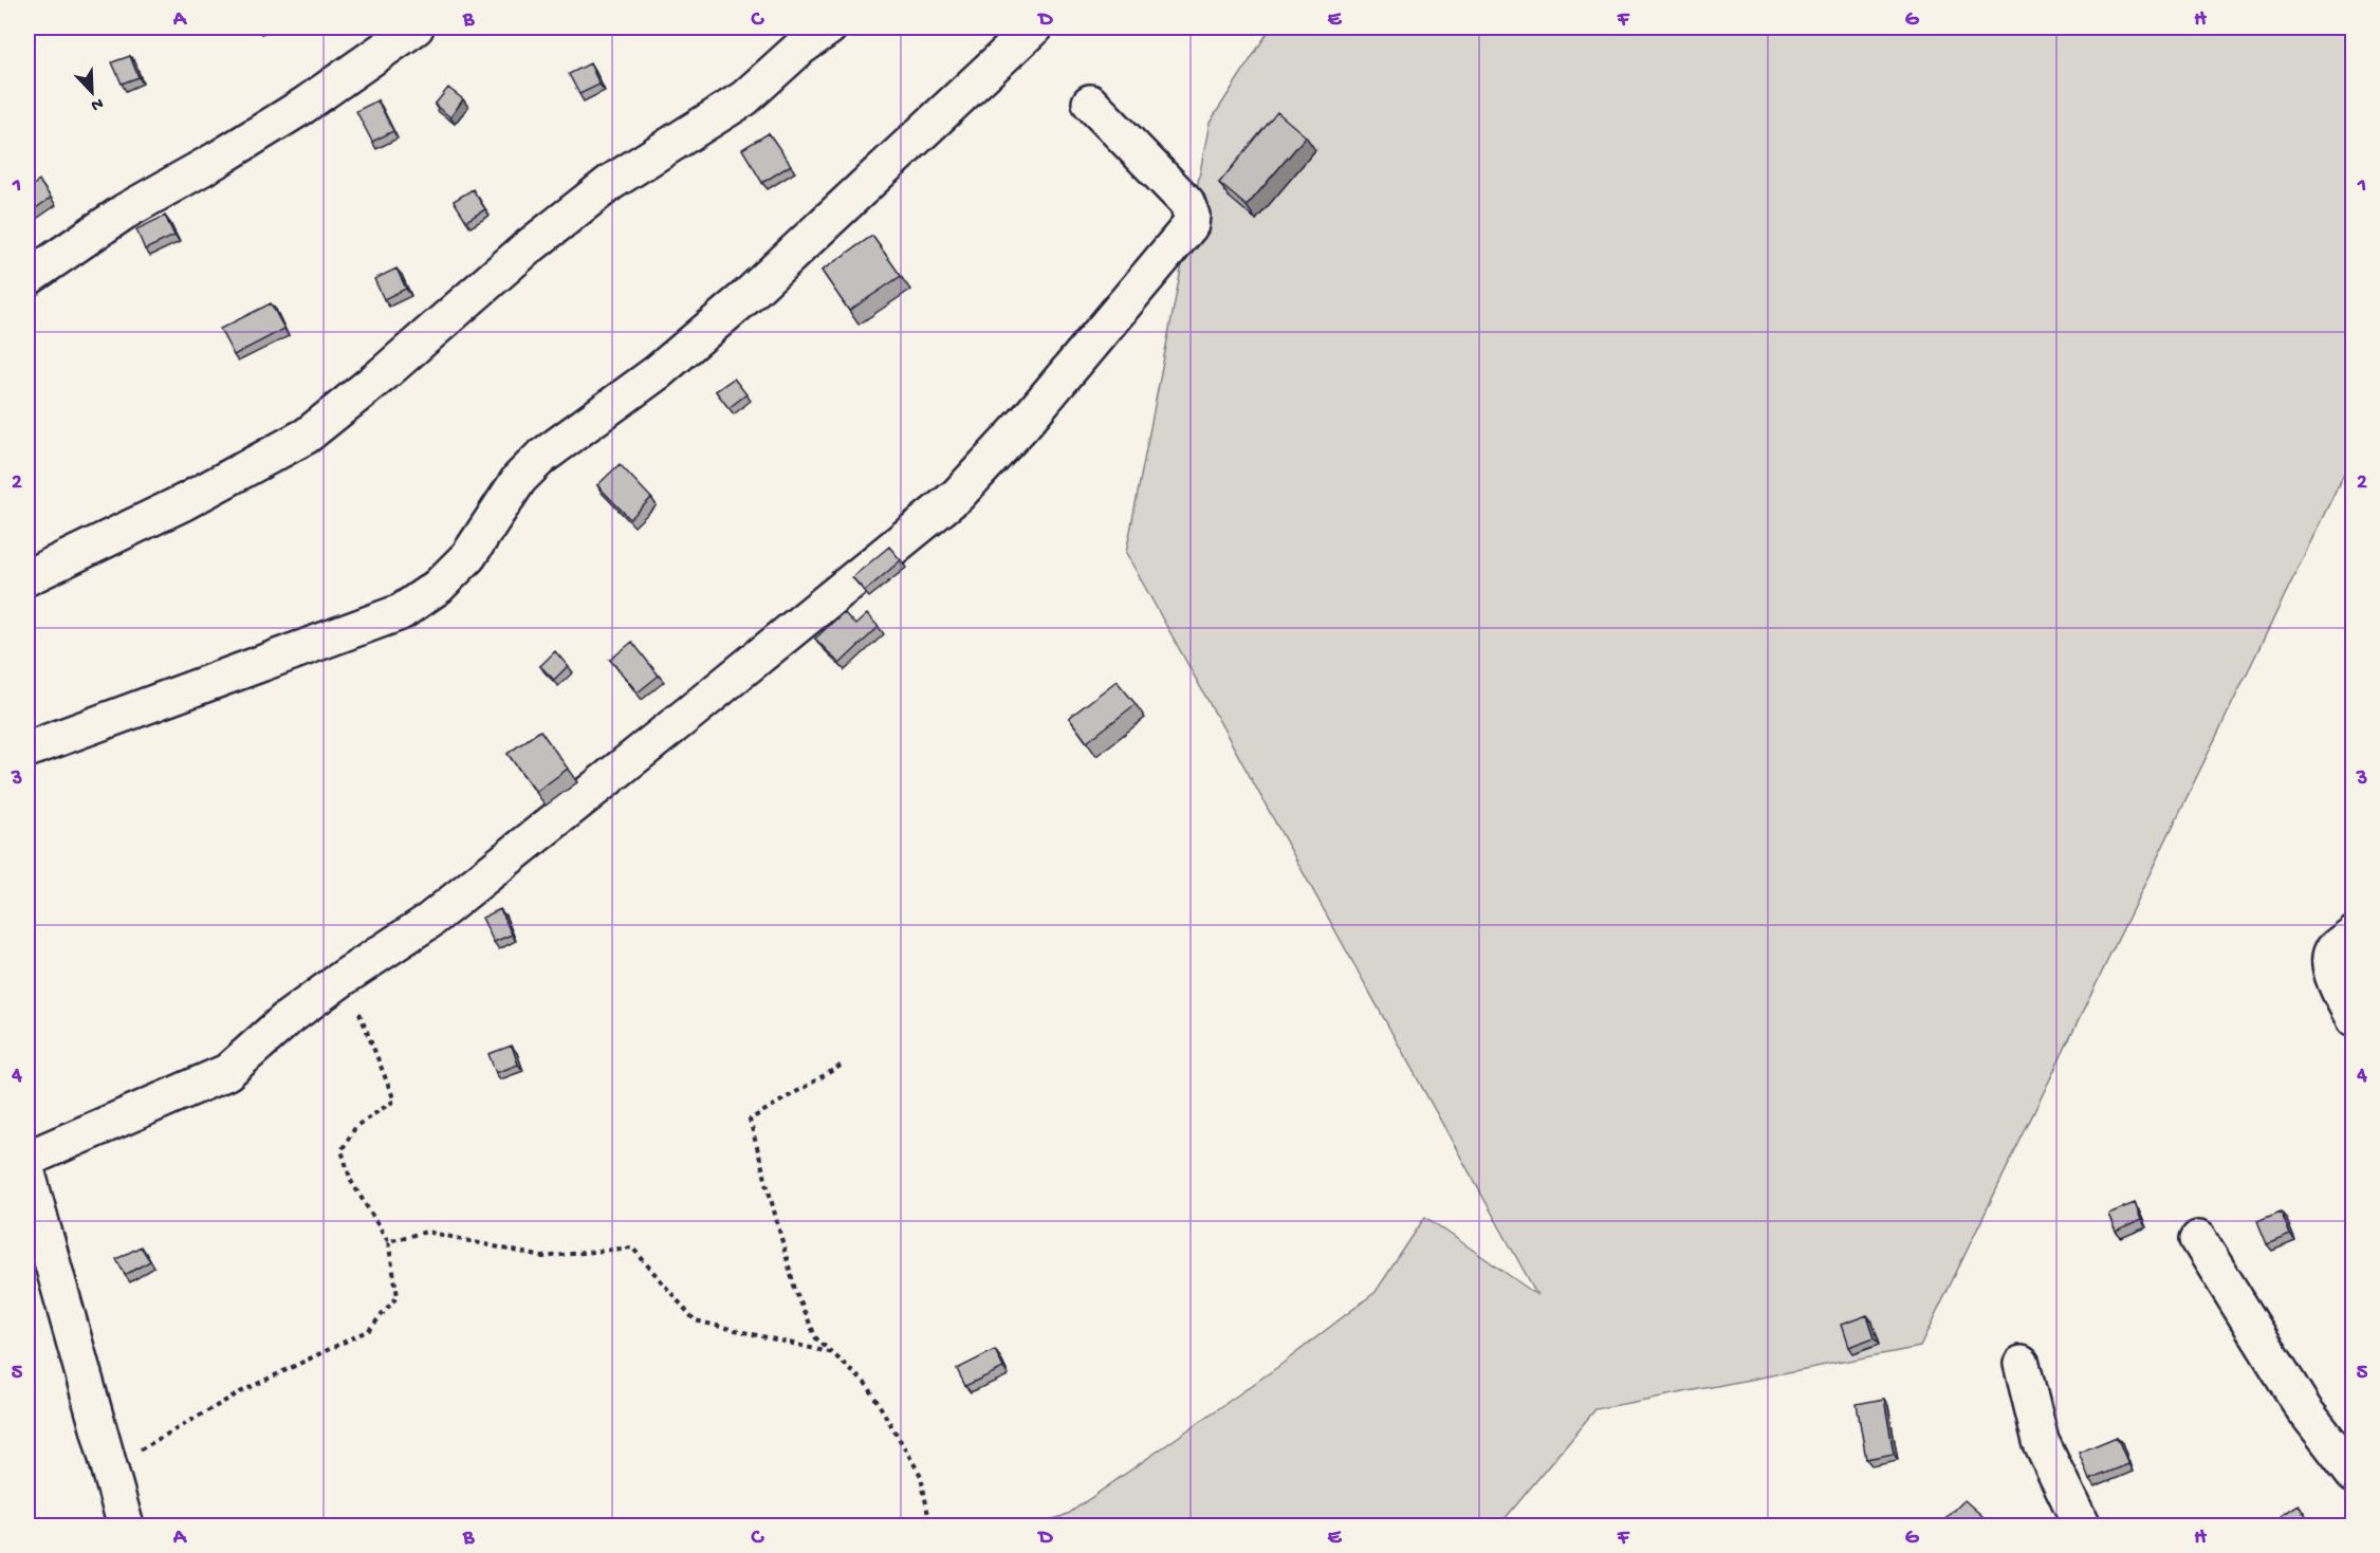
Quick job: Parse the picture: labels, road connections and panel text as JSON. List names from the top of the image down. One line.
{"north":"bottom right","grid":{"columns":["A","B","C","D","E","F","G","H"],"rows":["1","2","3","4","5"]}}
